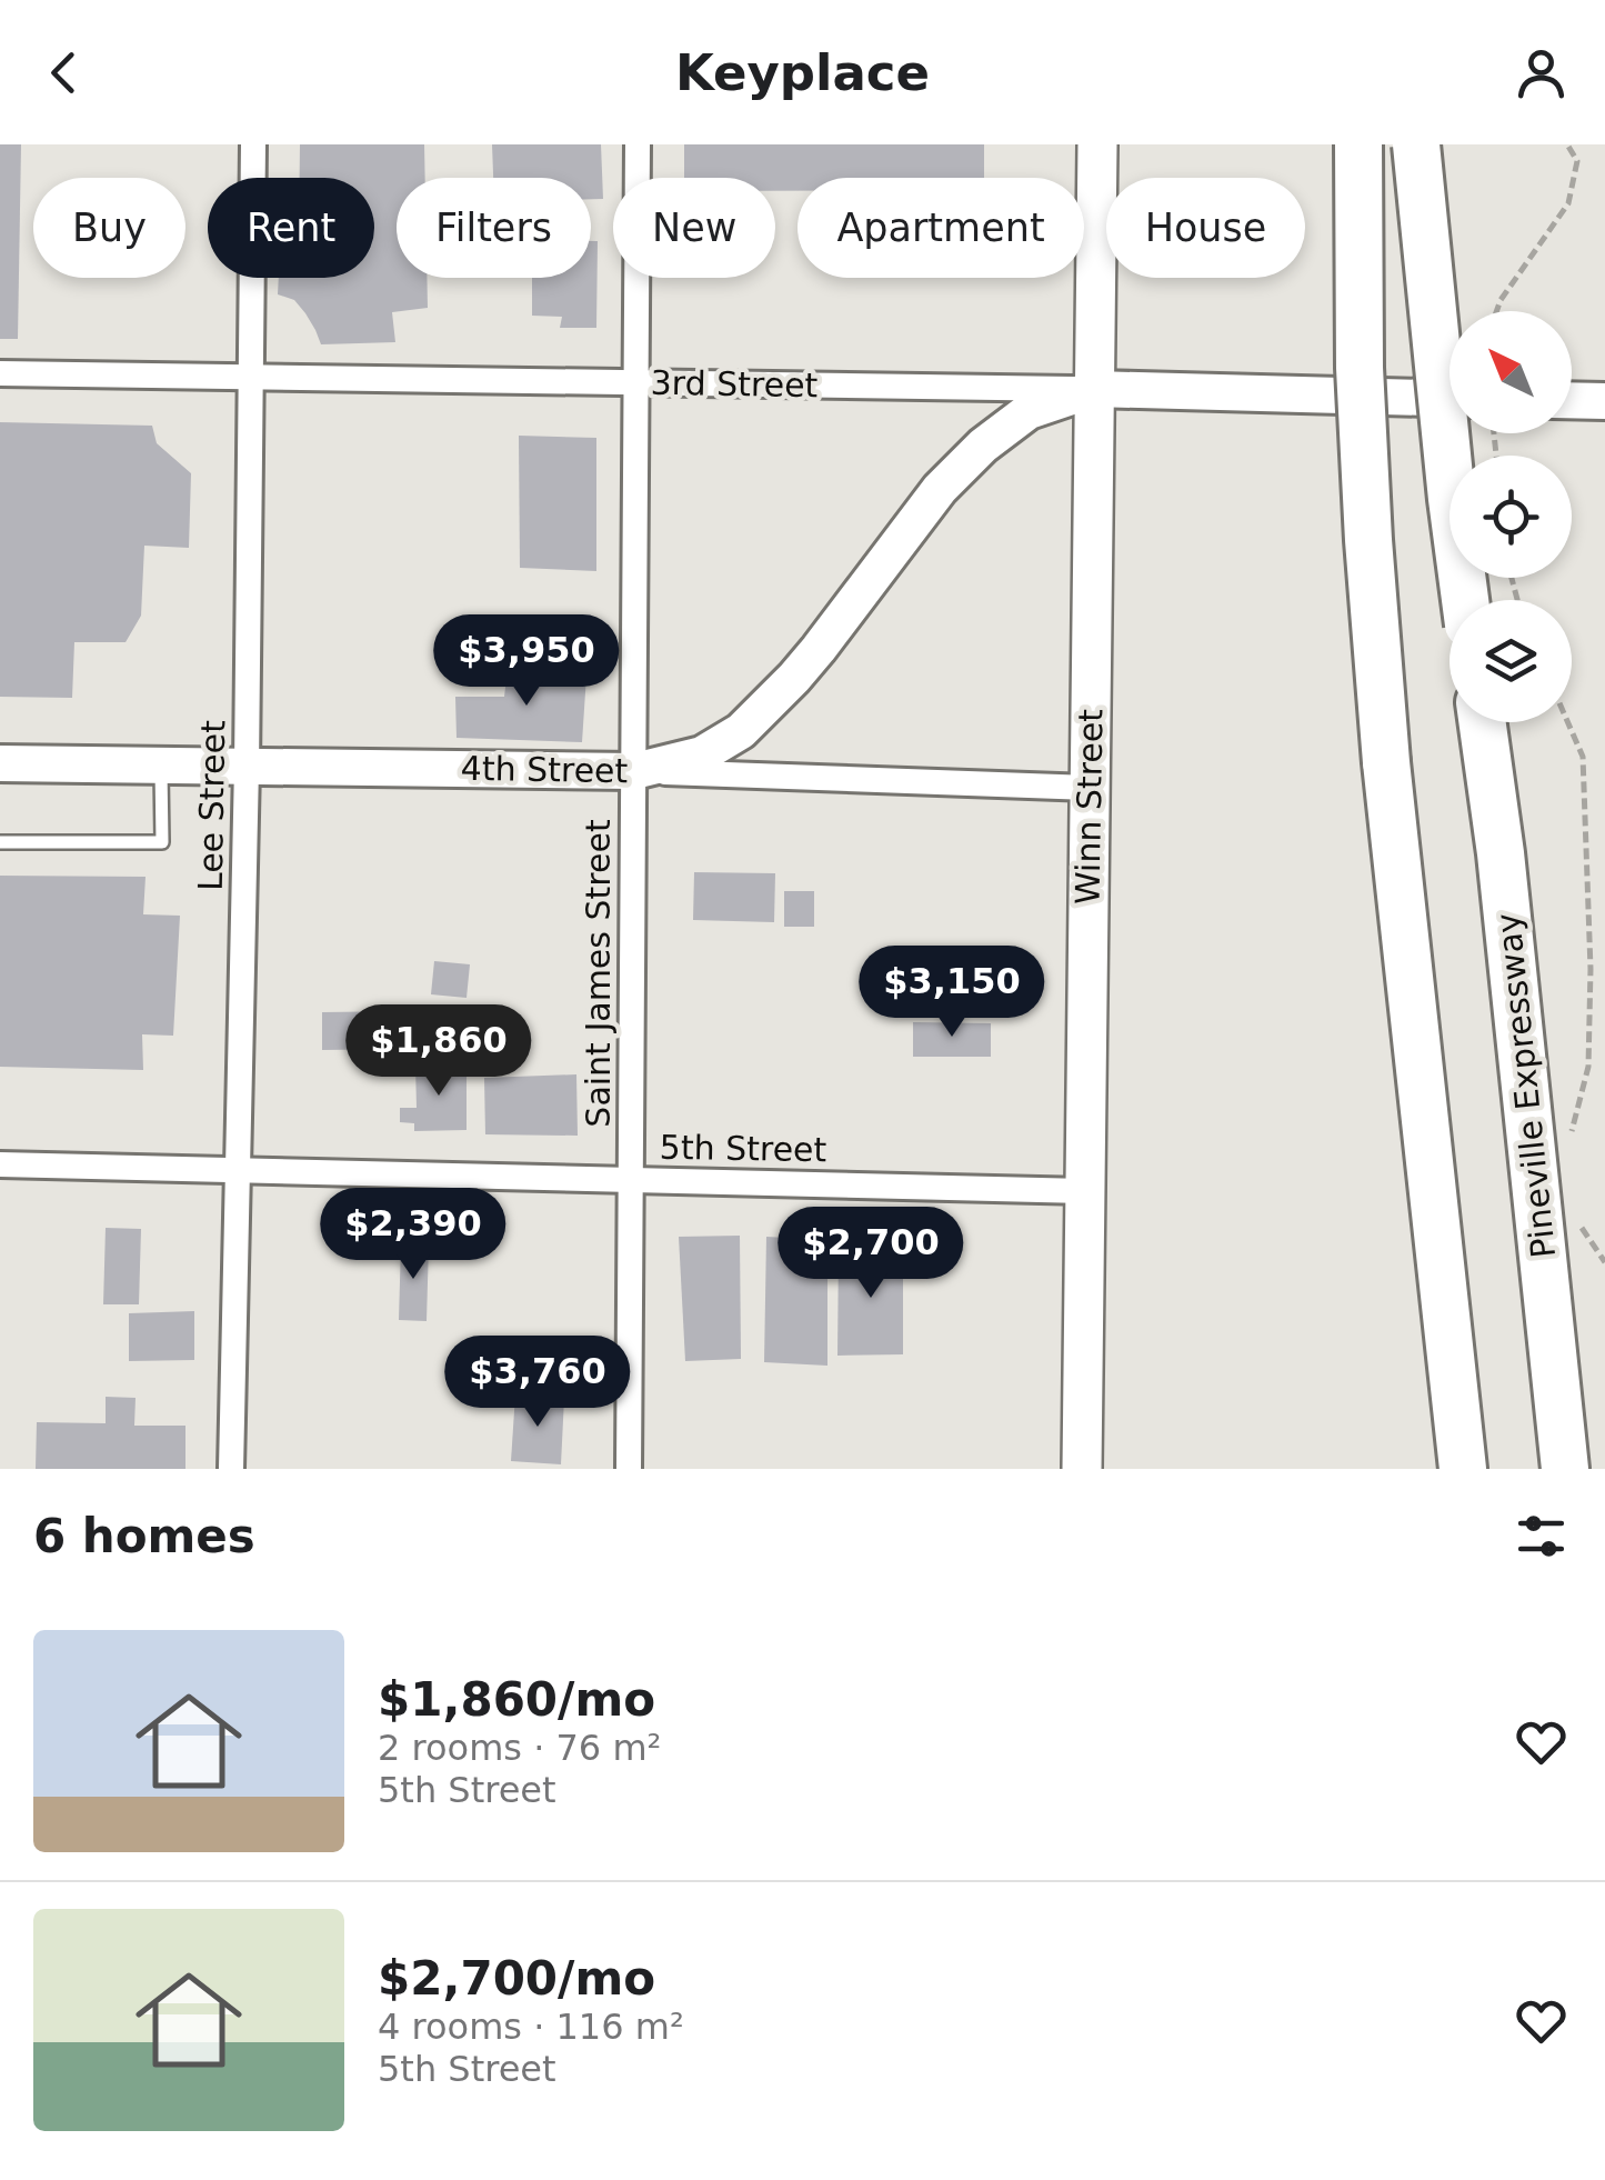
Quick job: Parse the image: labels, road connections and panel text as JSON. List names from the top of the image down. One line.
{"streets":{"highway":["Pineville Expressway"],"main road":["3rd Street","4th Street","Winn Street"],"street":["Lee Street","Saint James Street","5th Street"]},"crossings":[["3rd Street","Lee Street"],["3rd Street","Winn Street"],["3rd Street","Saint James Street"],["4th Street","Lee Street"],["4th Street","Winn Street"],["4th Street","Saint James Street"],["Lee Street","5th Street"],["Winn Street","5th Street"],["Saint James Street","5th Street"]],"north":"top left","page":{"header":"Keyplace","chip":["Buy","Rent","Filters","New","Apartment","House"],"price":["$3,950","$3,150","$1,860","$2,390","$2,700","$3,760"],"heading":"6 homes","list":[{"name":"$1,860/mo","note":"2 rooms · 76 m² · 5th Street"},{"name":"$2,700/mo","note":"4 rooms · 116 m² · 5th Street"}]}}
